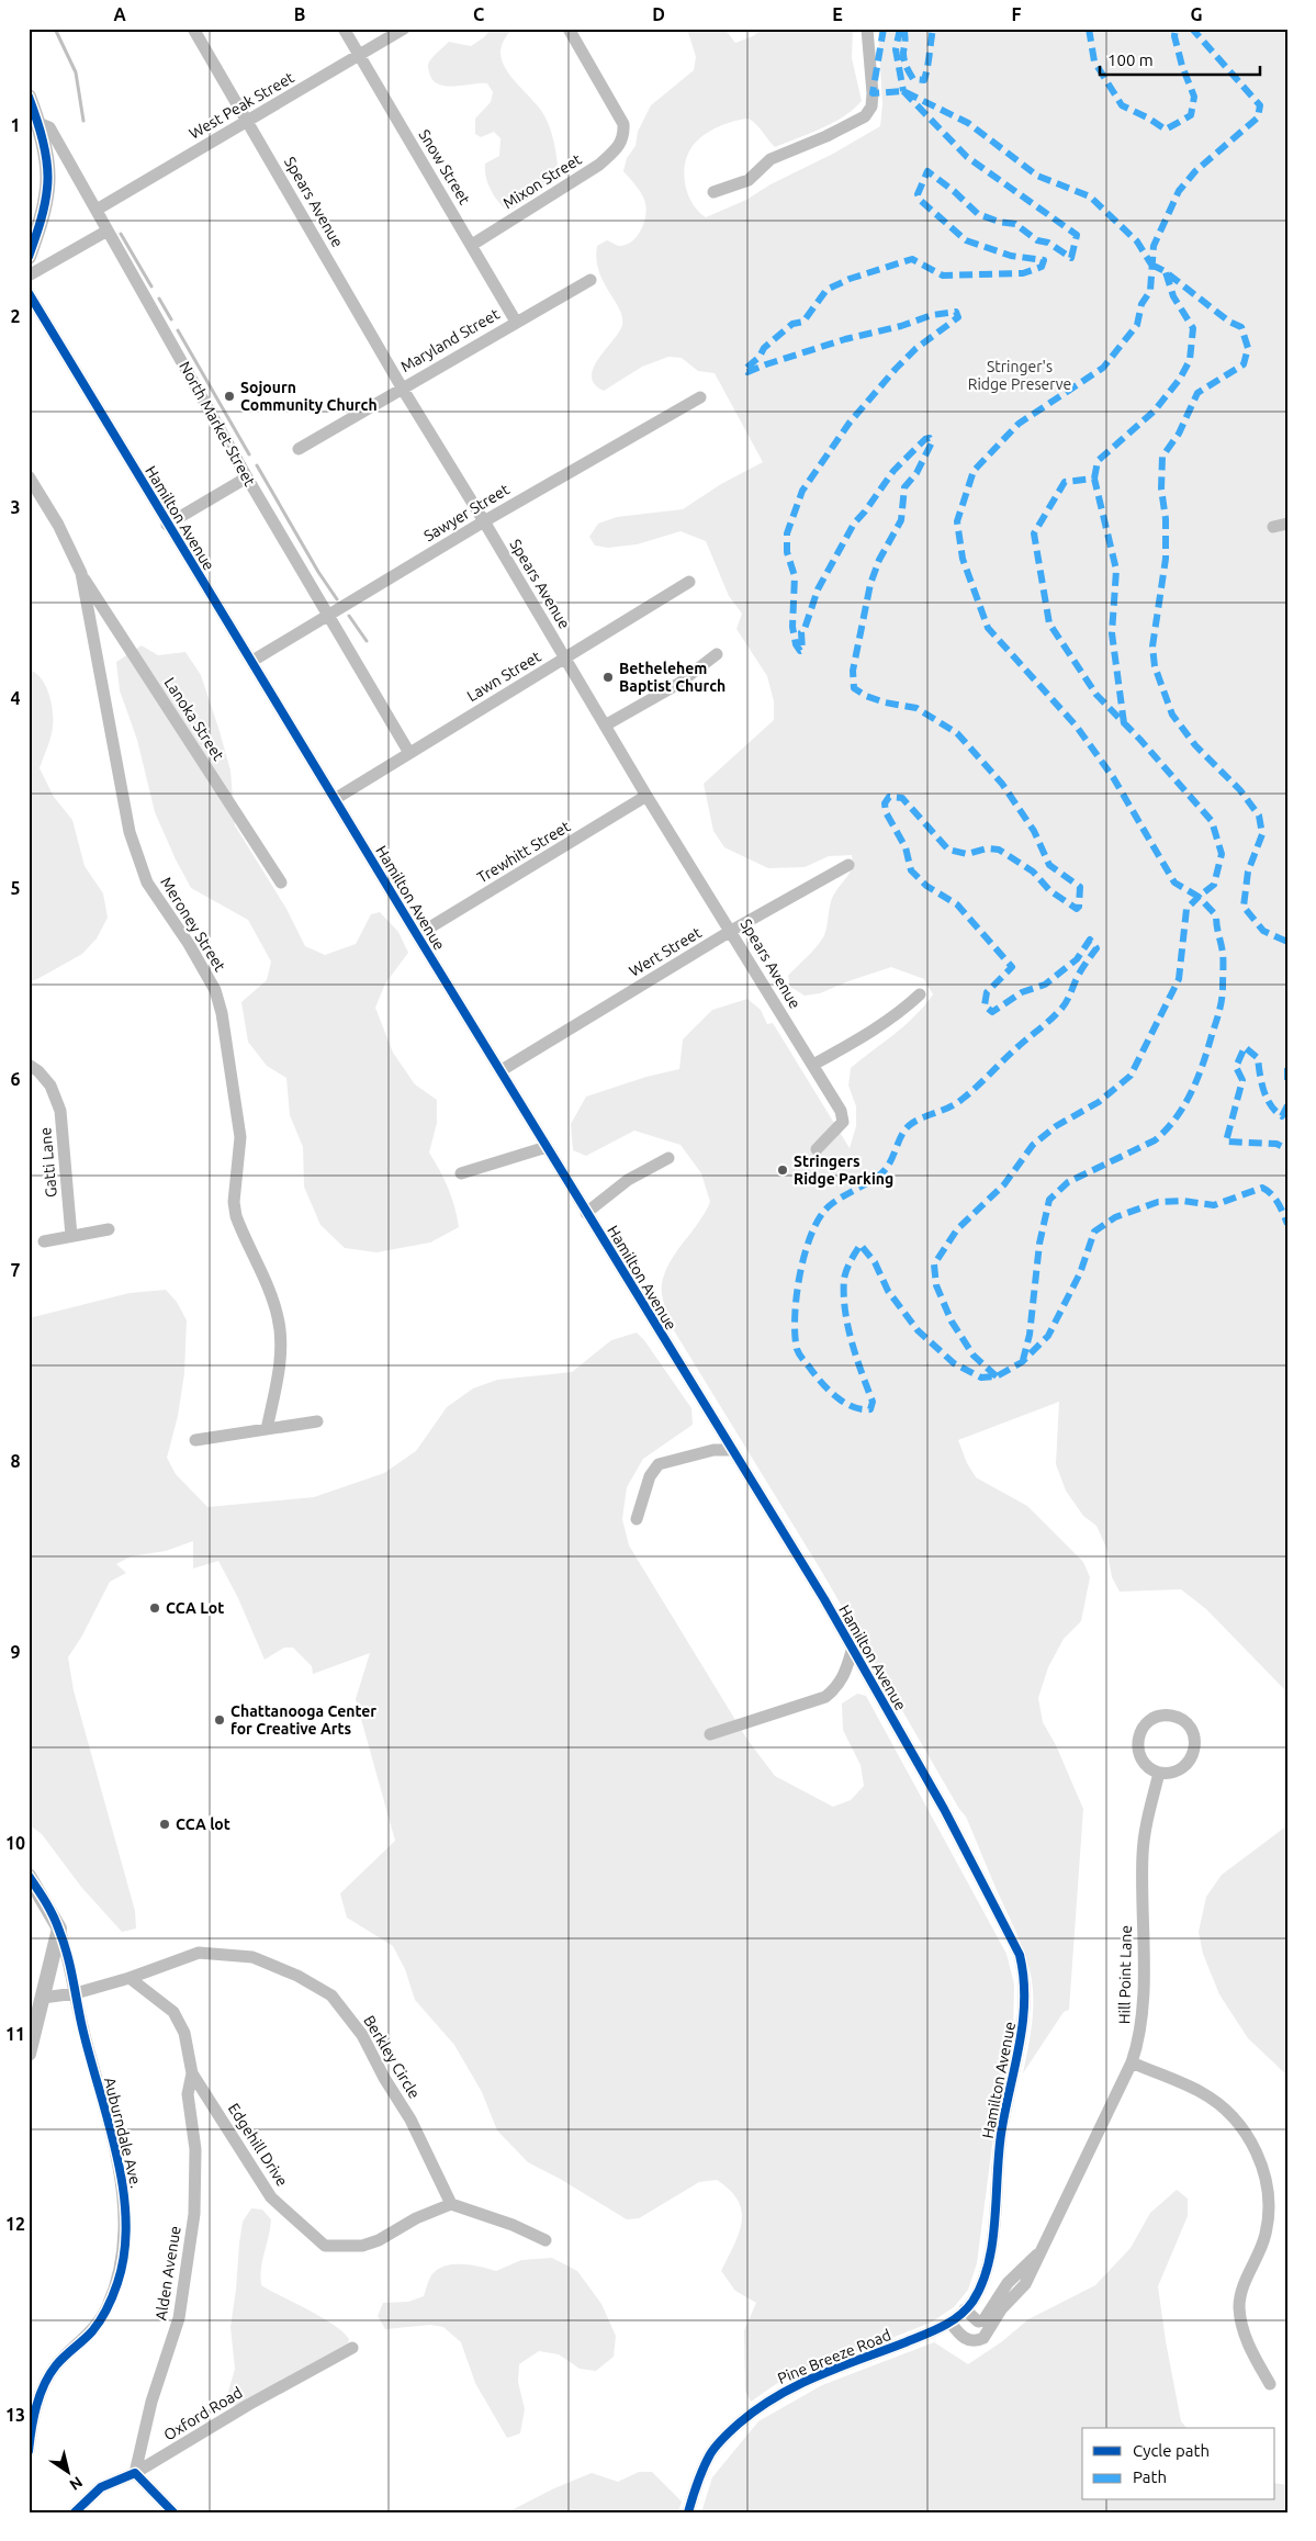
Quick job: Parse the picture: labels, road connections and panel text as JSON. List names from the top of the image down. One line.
{"streets":{"street":["West Peak Street","Snow Street","Mixon Street","Spears Avenue","Maryland Street","North Market Street","Sawyer Street","Hamilton Avenue","Lawn Street","Lanoka Street","Trewhitt Street","Meroney Street","Wert Street","Gatti Lane","Hill Point Lane","Berkley Circle","Auburndale Ave.","Edgehill Drive","Alden Avenue","Pine Breeze Road","Oxford Road"]},"crossings":[["West Peak Street","Snow Street"],["West Peak Street","Spears Avenue"],["West Peak Street","North Market Street"],["Snow Street","Mixon Street"],["Snow Street","Maryland Street"],["Spears Avenue","Maryland Street"],["Spears Avenue","Sawyer Street"],["Spears Avenue","Lawn Street"],["Spears Avenue","Trewhitt Street"],["Spears Avenue","Wert Street"],["North Market Street","Sawyer Street"],["North Market Street","Lawn Street"],["Sawyer Street","Hamilton Avenue"],["Hamilton Avenue","Lawn Street"],["Hamilton Avenue","Trewhitt Street"],["Hamilton Avenue","Wert Street"],["Hamilton Avenue","Hill Point Lane"],["Hamilton Avenue","Pine Breeze Road"],["Lanoka Street","Meroney Street"],["Hill Point Lane","Pine Breeze Road"],["Berkley Circle","Auburndale Ave."],["Berkley Circle","Edgehill Drive"],["Edgehill Drive","Alden Avenue"],["Alden Avenue","Oxford Road"]],"parks":["Stringer's Ridge Preserve"],"places":["Sojourn Community Church","Bethelehem Baptist Church","Stringers Ridge Parking","CCA Lot","Chattanooga Center for Creative Arts","CCA lot"],"legend":["Cycle path","Path"],"scale_bar":"100 m","north":"bottom right","grid":{"columns":["A","B","C","D","E","F","G"],"rows":["1","2","3","4","5","6","7","8","9","10","11","12","13"]}}
